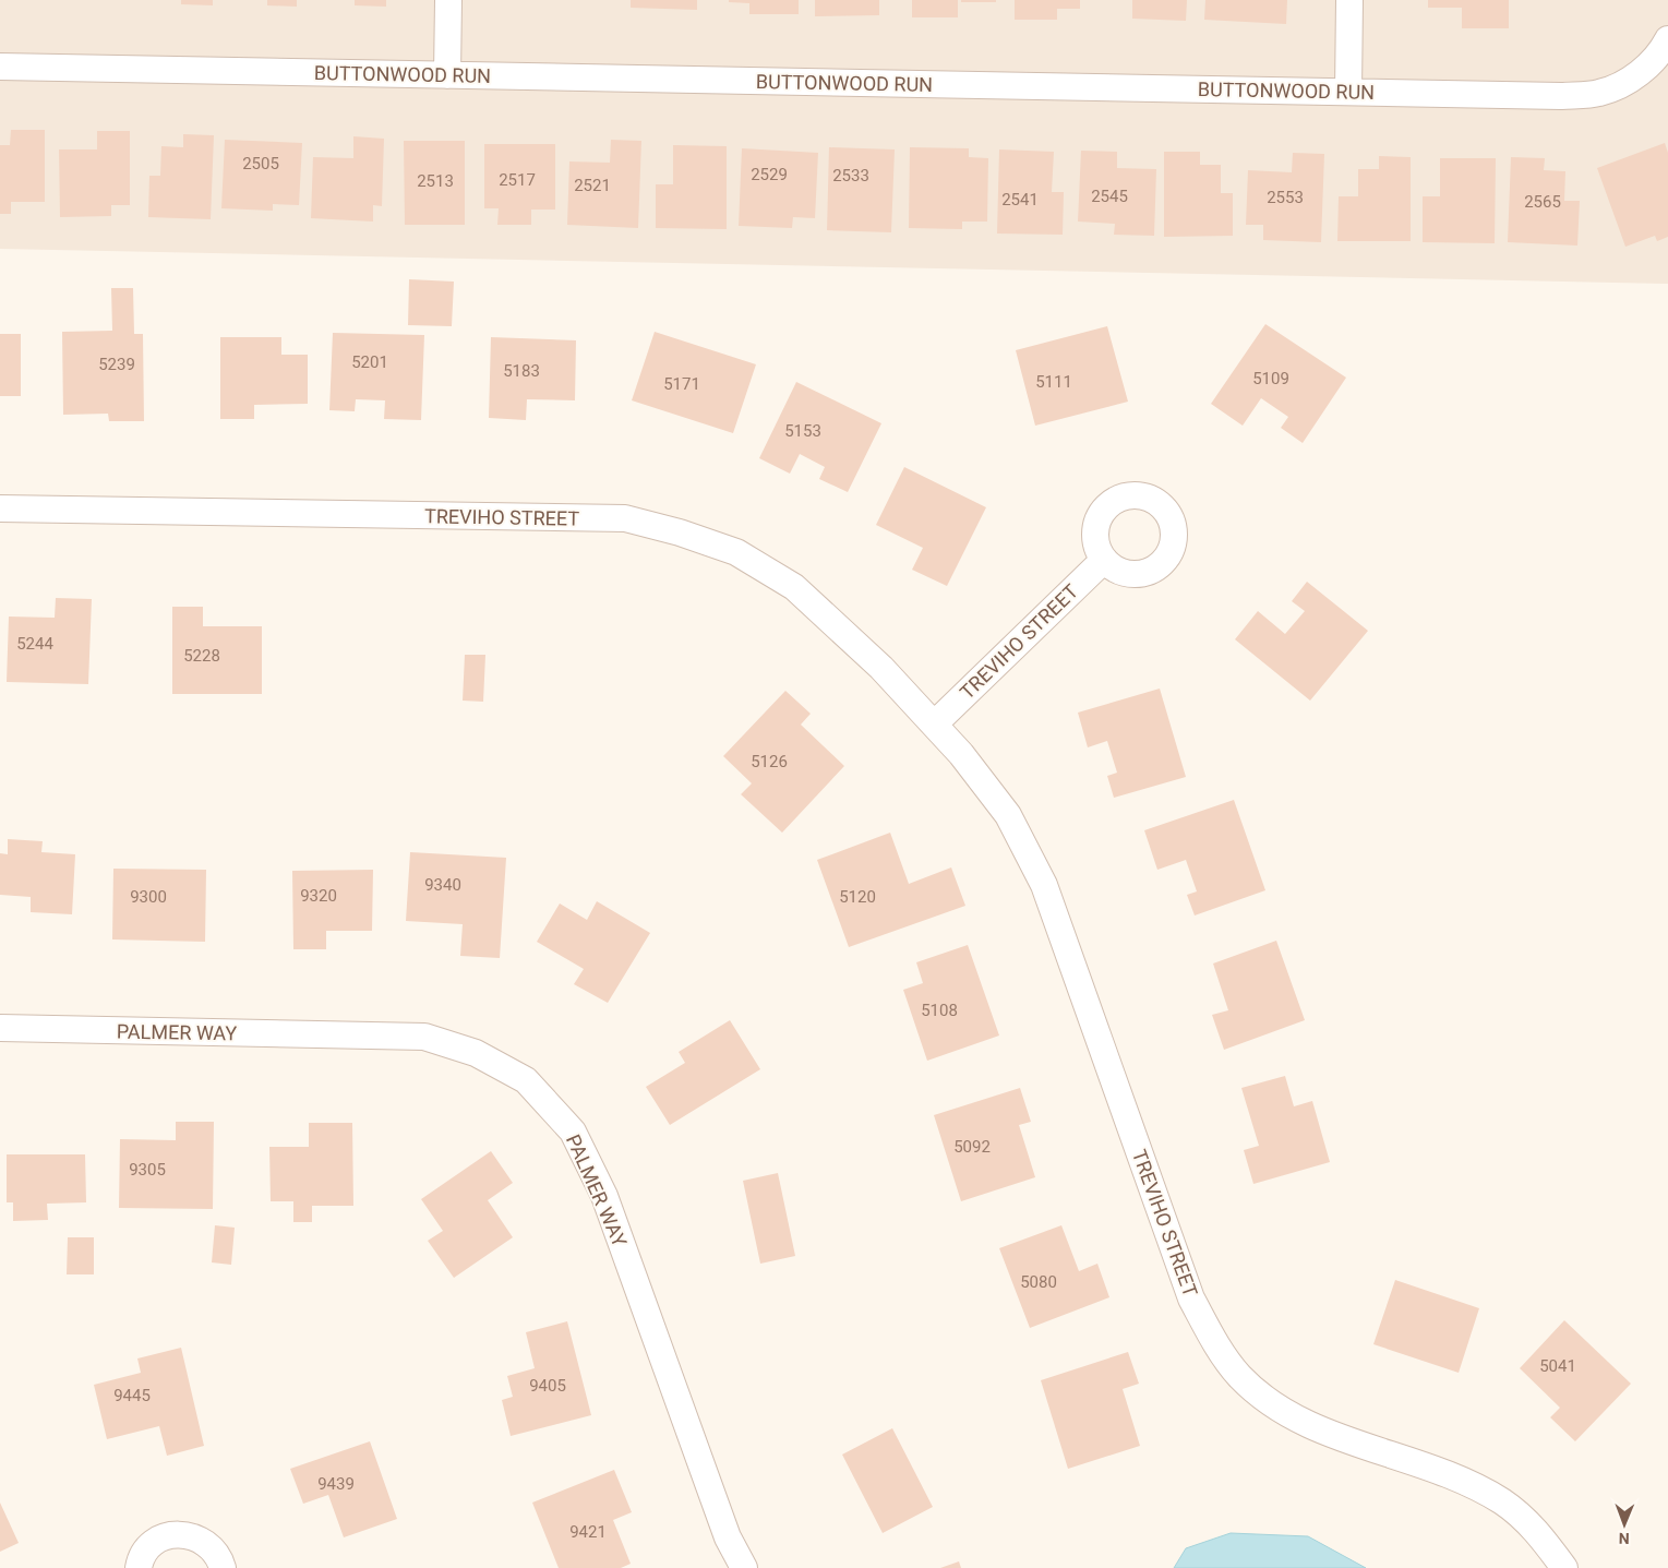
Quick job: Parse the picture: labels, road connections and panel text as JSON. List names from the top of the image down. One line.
{"streets":{"street":["BUTTONWOOD RUN","TREVIHO STREET","PALMER WAY"]},"house_numbers":["2505","2529","2533","2517","2513","2521","2545","2553","2541","2565","5201","5239","5183","5109","5111","5171","5153","5244","5228","5126","9340","9320","9300","5120","5108","5092","9305","5080","5041","9405","9445","9439","9421"],"north":"bottom"}
